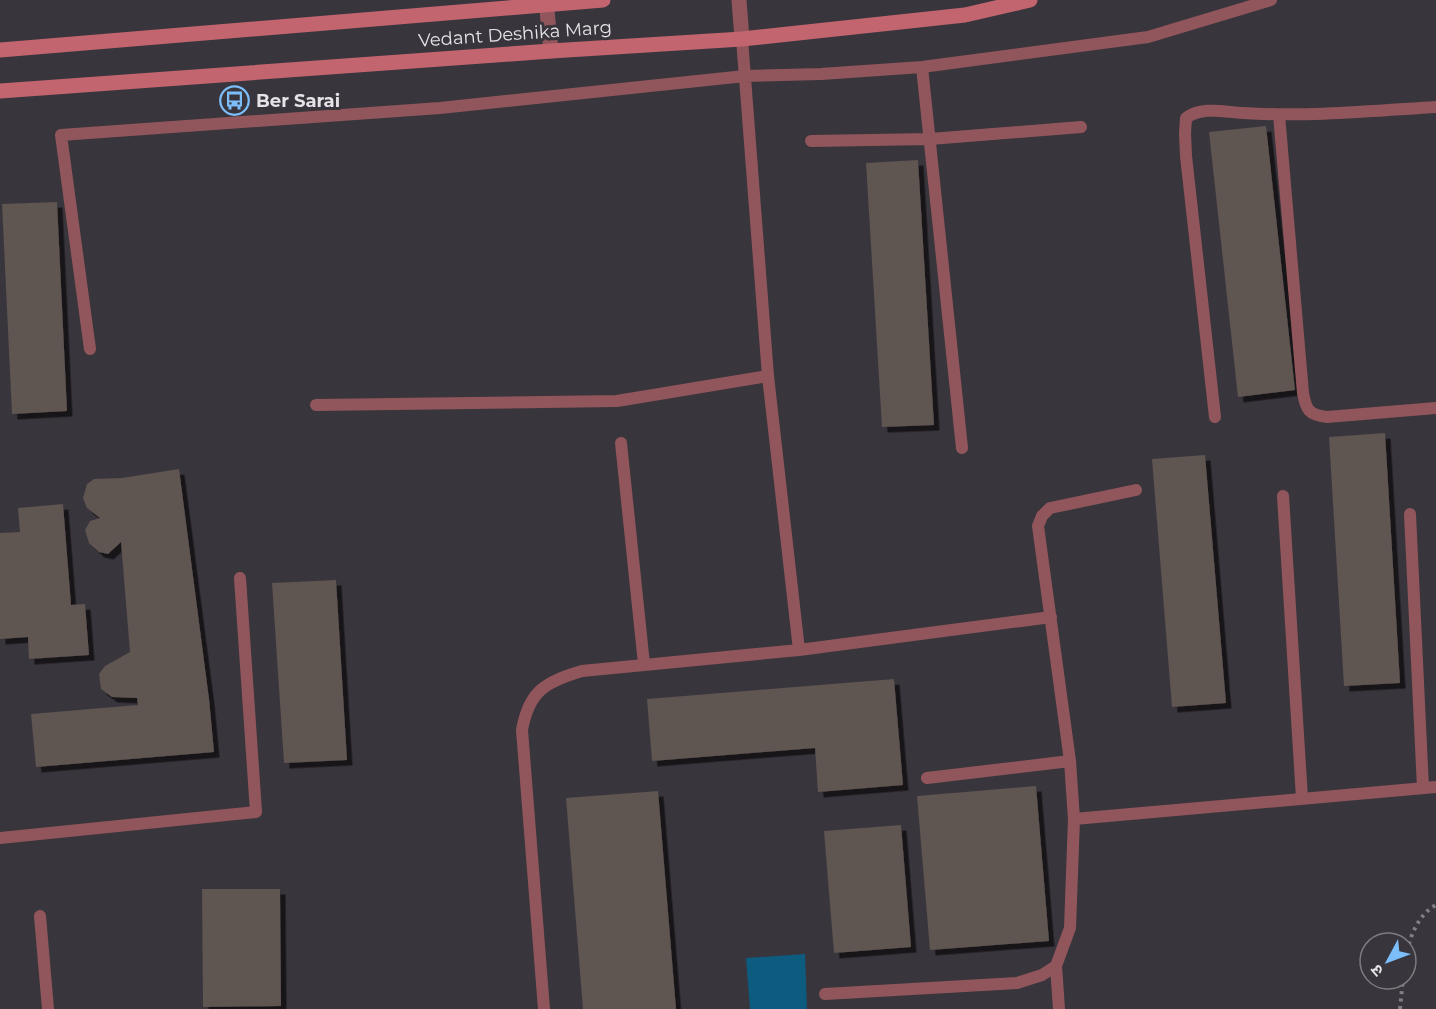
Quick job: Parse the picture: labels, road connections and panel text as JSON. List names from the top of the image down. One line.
{"streets":{"main road":["Vedant Deshika Marg"]},"places":{"bus stop":["Ber Sarai"]},"north":"bottom left"}
